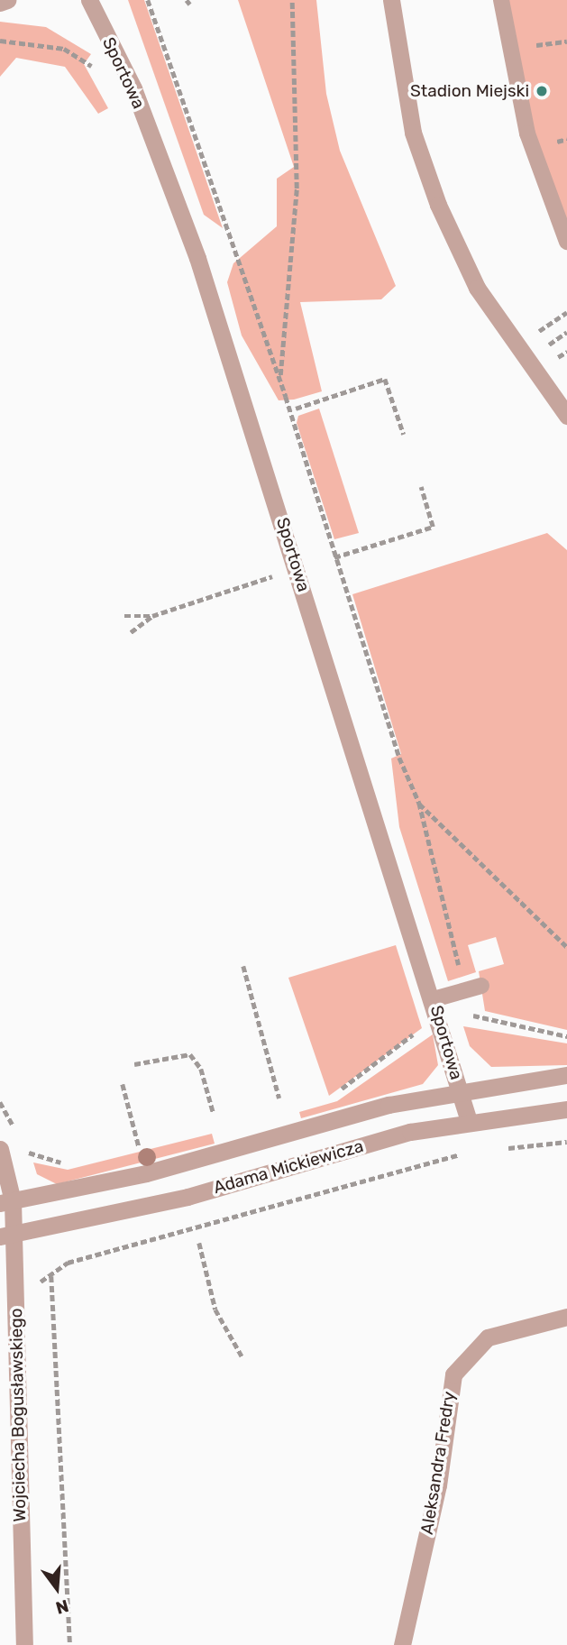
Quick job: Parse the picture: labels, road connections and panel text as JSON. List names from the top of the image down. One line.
{"streets":{"street":["Sportowa","Adama Mickiewicza","Wojciecha Bogusławskiego","Aleksandra Fredry"]},"crossings":[["Sportowa","Adama Mickiewicza"],["Adama Mickiewicza","Wojciecha Bogusławskiego"]],"places":["Stadion Miejski"],"north":"bottom"}
